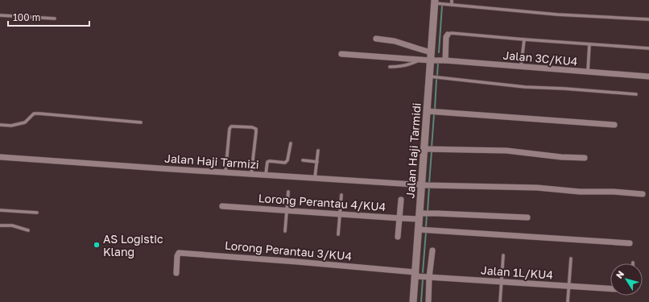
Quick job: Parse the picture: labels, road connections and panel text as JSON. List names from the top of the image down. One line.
{"streets":{"street":["Jalan 3C/KU4","Jalan Haji Tarmidi","Jalan Haji Tarmizi","Lorong Perantau 4/KU4","Lorong Perantau 3/KU4","Jalan 1L/KU4"]},"crossings":[["Jalan 3C/KU4","Jalan Haji Tarmidi"],["Jalan Haji Tarmidi","Jalan Haji Tarmizi"],["Jalan Haji Tarmidi","Lorong Perantau 4/KU4"],["Jalan Haji Tarmidi","Lorong Perantau 3/KU4"],["Jalan Haji Tarmidi","Jalan 1L/KU4"],["Lorong Perantau 3/KU4","Jalan 1L/KU4"]],"places":["AS Logistic Klang"],"scale_bar":"100 m","north":"top left"}
